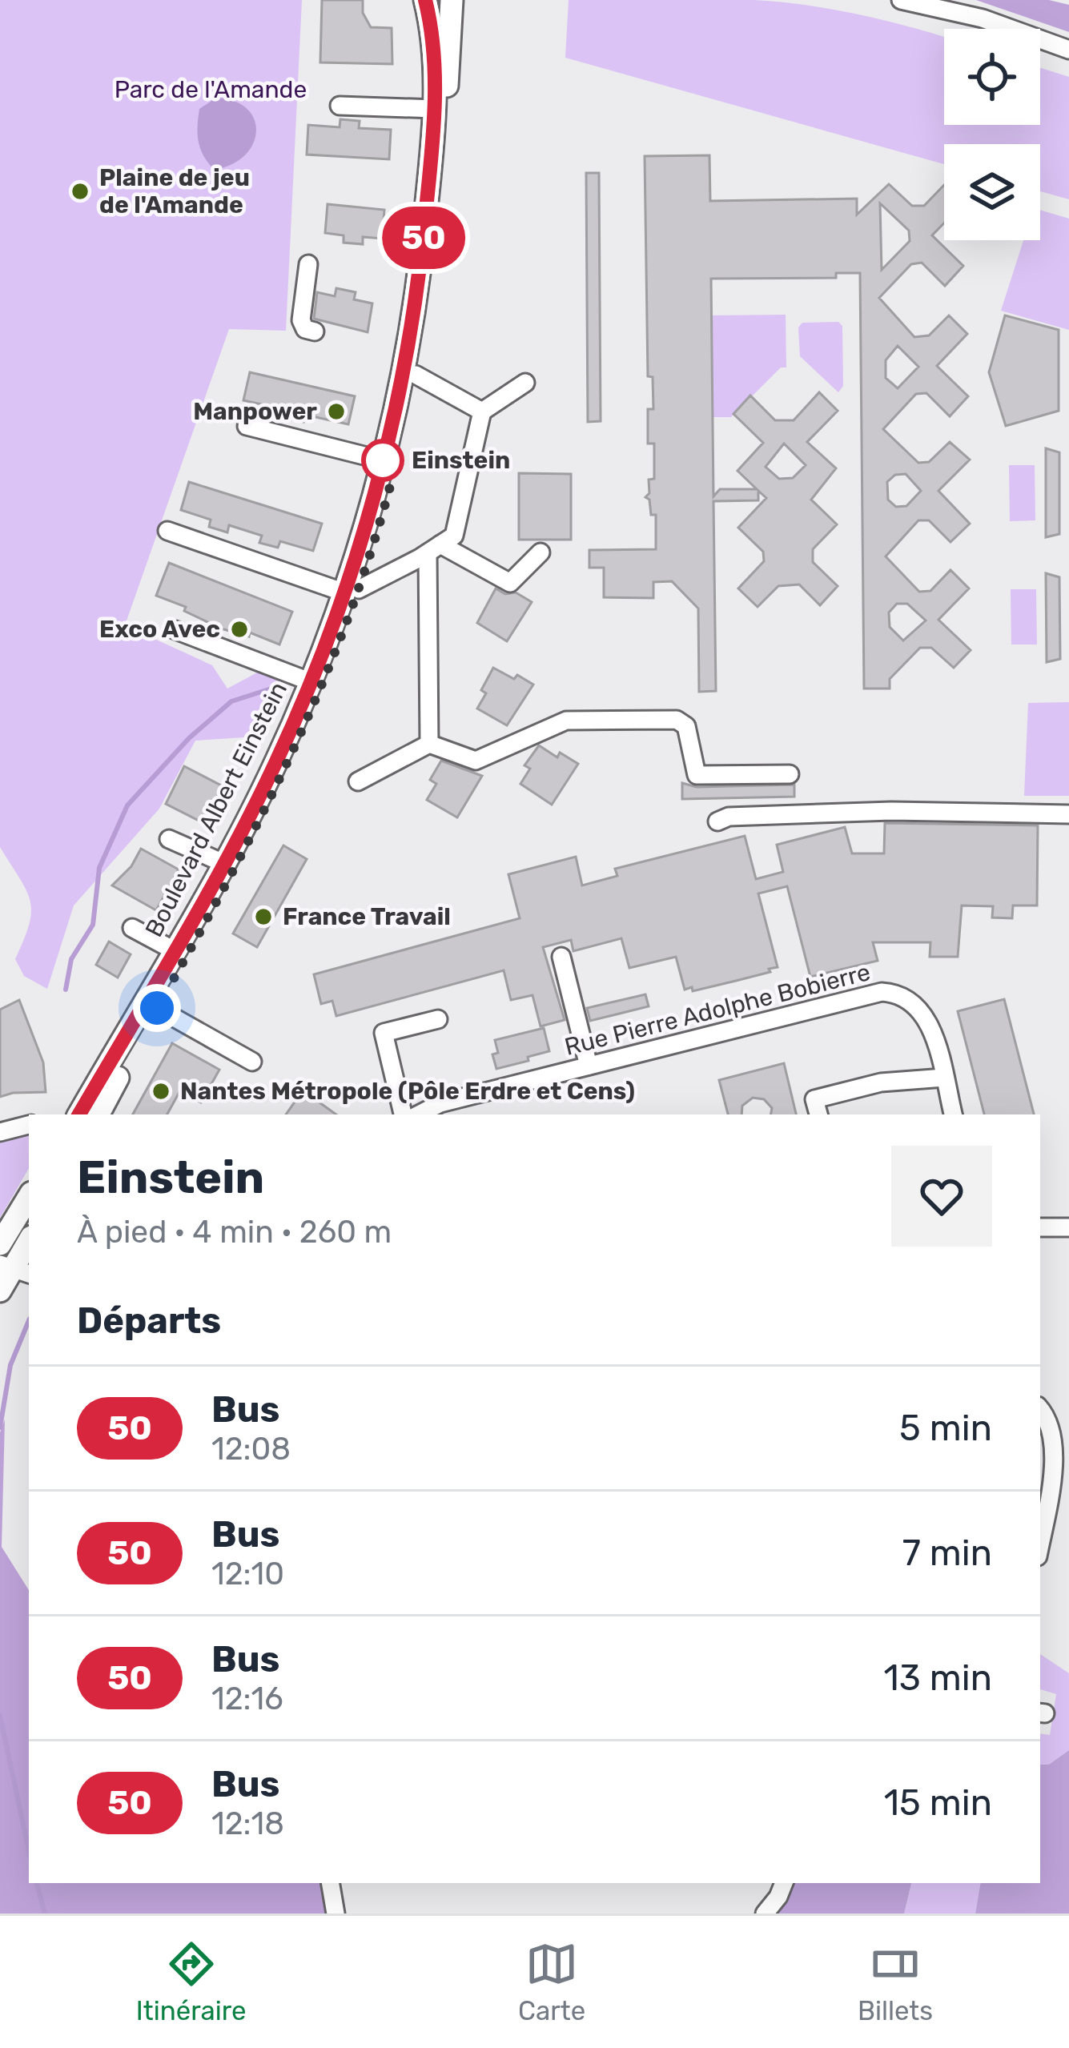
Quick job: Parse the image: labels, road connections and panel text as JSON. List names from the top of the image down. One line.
{"streets":{"main road":["Boulevard Albert Einstein"],"street":["Rue Pierre Adolphe Bobierre"]},"parks":["Parc de l'Amande"],"places":["Plaine de jeu de l'Amande","Manpower","Einstein","Exco Avec","France Travail","Nantes Métropole (Pôle Erdre et Cens)"],"lines":["bus line 50"],"page":{"on_map":"50","heading":[["Einstein","À pied · 4 min · 260 m"],"Départs"],"list":[{"mark":"50","name":"Bus","note":"12:08","value":"5 min"},{"mark":"50","name":"Bus","note":"12:10","value":"7 min"},{"mark":"50","name":"Bus","note":"12:16","value":"13 min"},{"mark":"50","name":"Bus","note":"12:18","value":"15 min"}],"tabs":["Itinéraire","Carte","Billets"]}}
